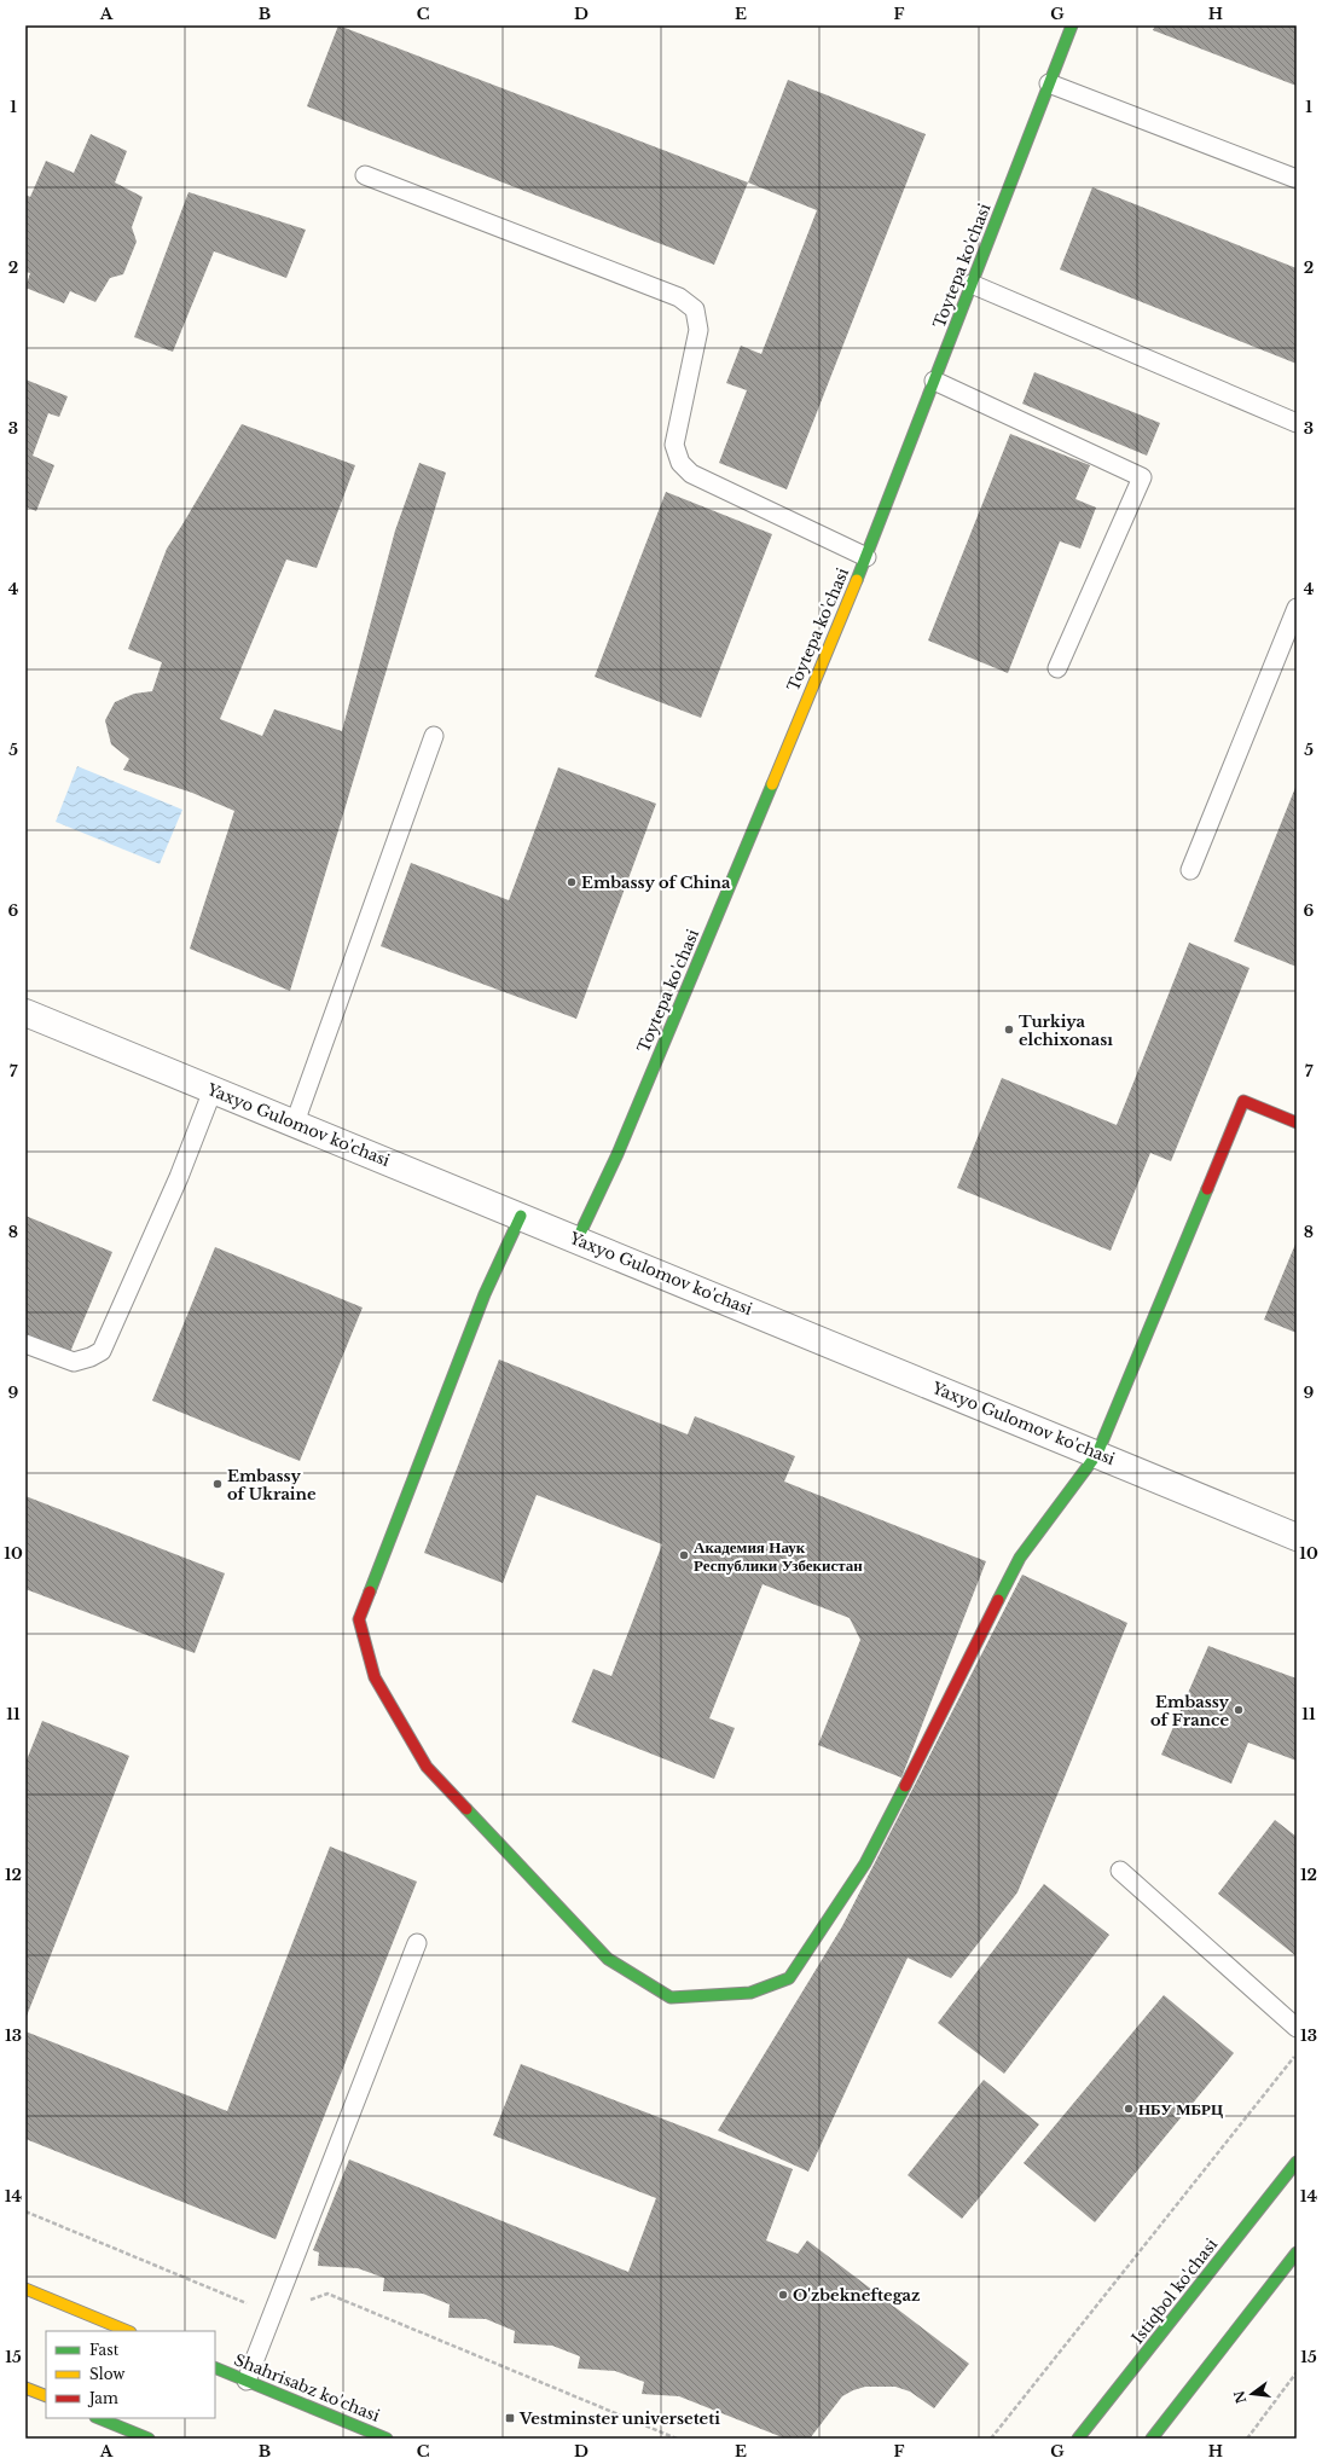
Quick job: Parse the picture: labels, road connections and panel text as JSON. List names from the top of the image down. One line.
{"streets":{"street":["Toytepa ko'chasi","Yaxyo Gulomov ko'chasi","Istiqbol ko'chasi","Shahrisabz ko'chasi"]},"crossings":[["Toytepa ko'chasi","Yaxyo Gulomov ko'chasi"]],"places":{"other":["Embassy of China","Turkiya elchixonası","Embassy of Ukraine","Академия Наук Республики Узбекистан","Embassy of France","НБУ МБРЦ","O'zbekneftegaz"],"transit":["Vestminster universeteti"]},"legend":["Fast","Slow","Jam"],"north":"left","grid":{"columns":["A","B","C","D","E","F","G","H"],"rows":["1","2","3","4","5","6","7","8","9","10","11","12","13","14","15"]}}
